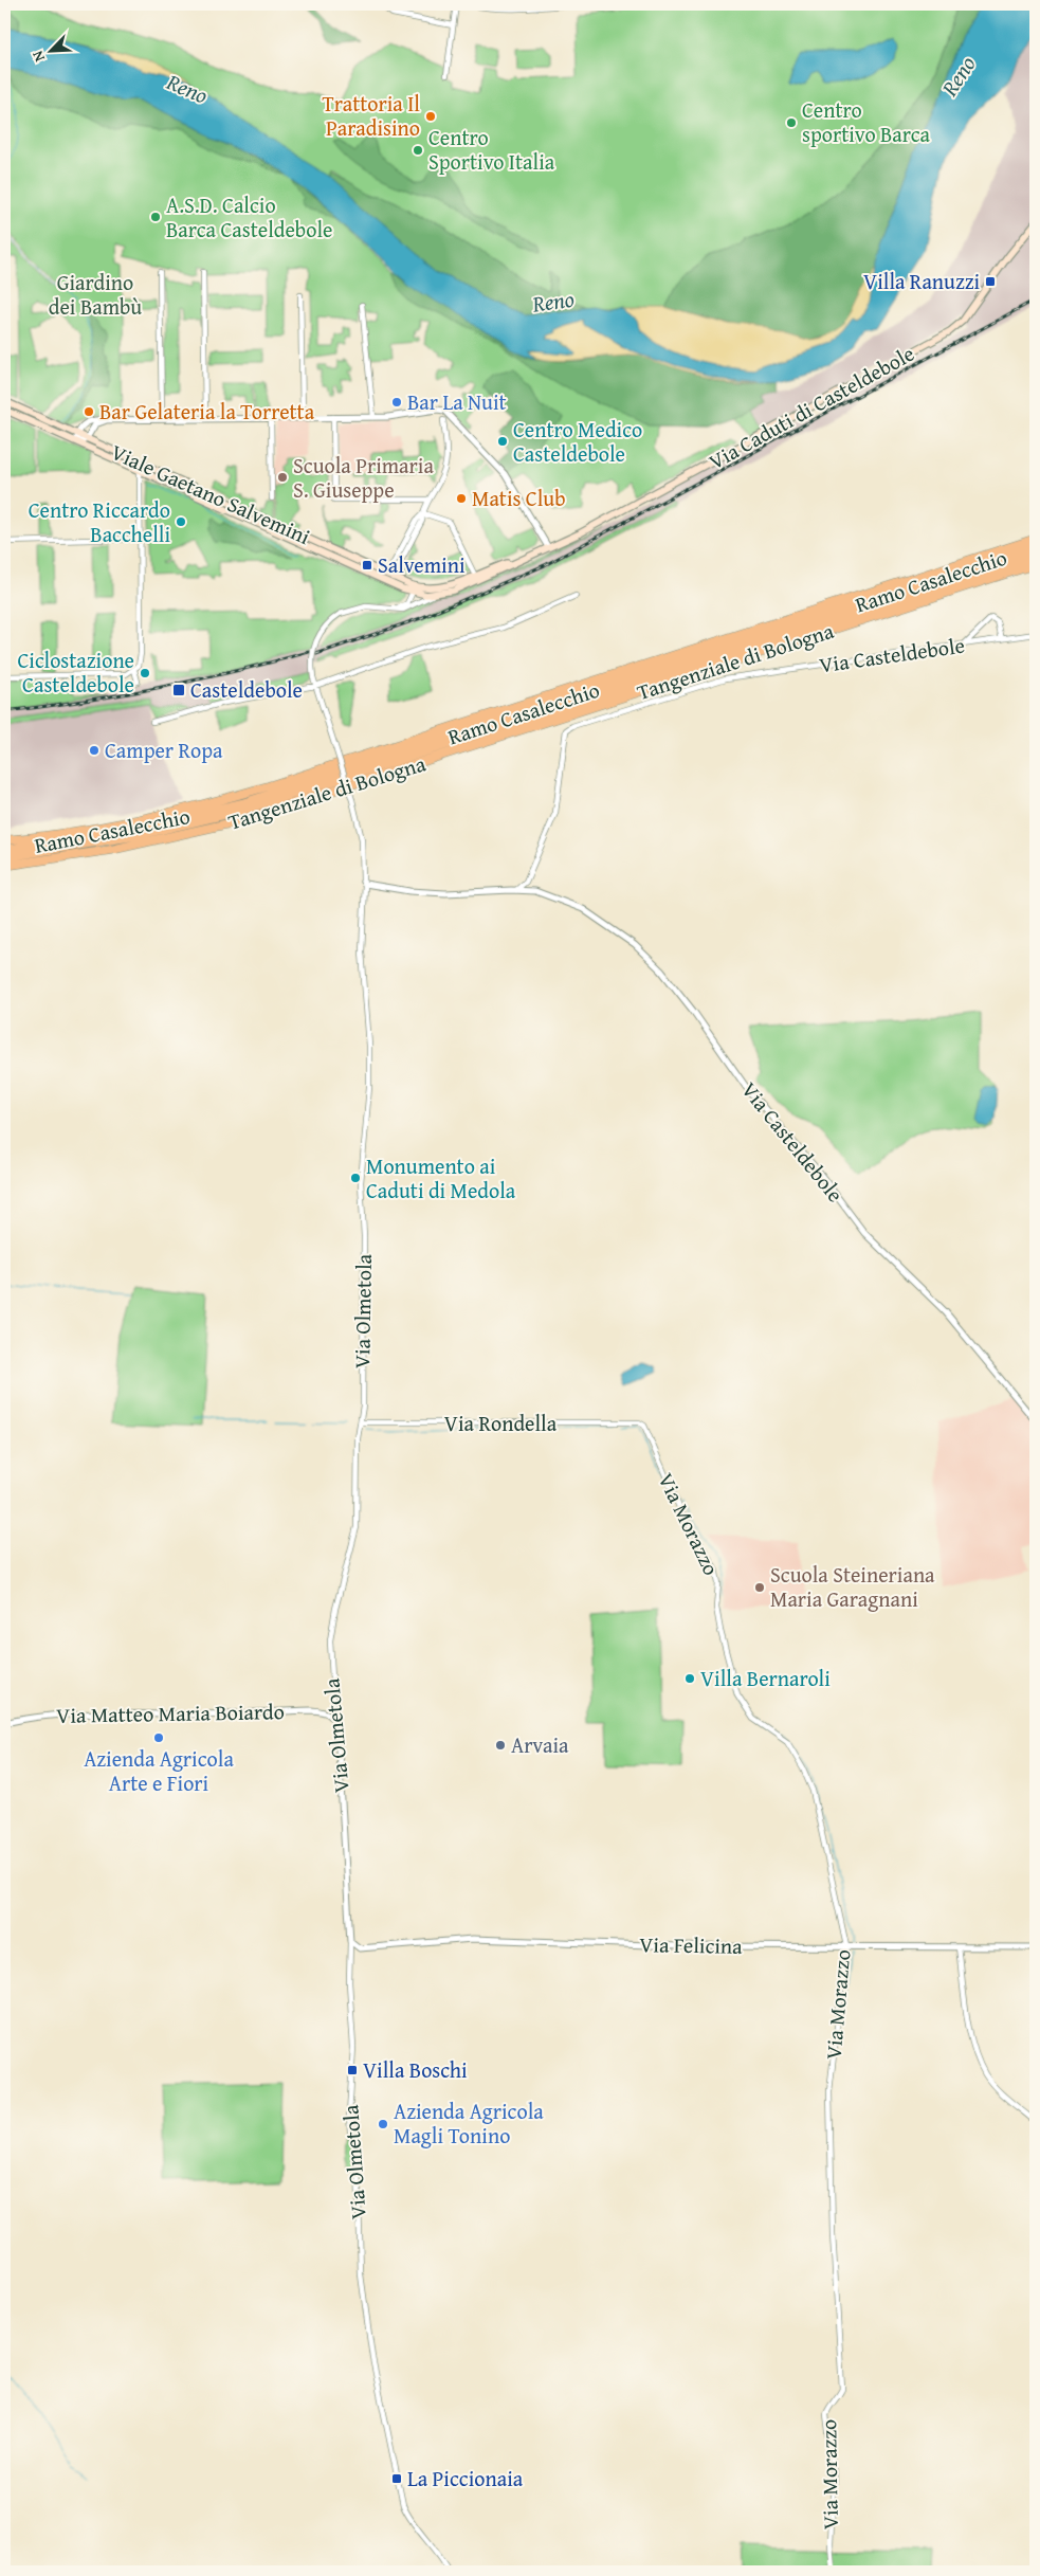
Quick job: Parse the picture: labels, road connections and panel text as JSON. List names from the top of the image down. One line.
{"streets":{"highway":["Ramo Casalecchio","Tangenziale di Bologna"],"main road":["Via Caduti di Casteldebole","Viale Gaetano Salvemini"],"street":["Via Casteldebole","Via Olmetola","Via Rondella","Via Morazzo","Via Matteo Maria Boiardo","Via Felicina"]},"crossings":[["Via Caduti di Casteldebole","Viale Gaetano Salvemini"],["Via Casteldebole","Via Olmetola"],["Via Olmetola","Via Rondella"],["Via Olmetola","Via Matteo Maria Boiardo"],["Via Olmetola","Via Felicina"],["Via Rondella","Via Morazzo"],["Via Morazzo","Via Felicina"]],"water":["Reno"],"parks":["Giardino dei Bambù"],"places":{"other":["Trattoria Il Paradisino","Centro sportivo Barca","Centro Sportivo Italia","A.S.D. Calcio Barca Casteldebole","Bar La Nuit","Bar Gelateria la Torretta","Centro Medico Casteldebole","Scuola Primaria S. Giuseppe","Matis Club","Centro Riccardo Bacchelli","Ciclostazione Casteldebole","Camper Ropa","Monumento ai Caduti di Medola","Scuola Steineriana Maria Garagnani","Villa Bernaroli","Azienda Agricola Arte e Fiori","Arvaia","Azienda Agricola Magli Tonino"],"transit":["Villa Ranuzzi","Salvemini","Casteldebole","Villa Boschi","La Piccionaia"]},"north":"bottom left"}
